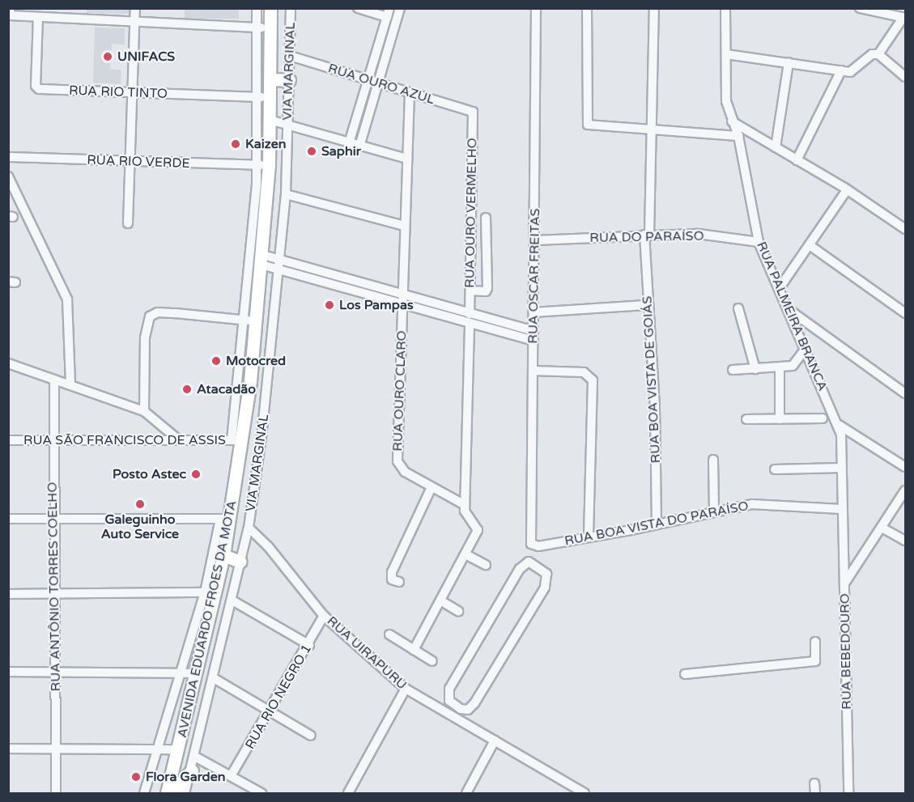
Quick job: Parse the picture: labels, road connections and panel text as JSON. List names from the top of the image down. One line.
{"streets":{"highway":["AVENIDA EDUARDO FROES DA MOTA"],"street":["VIA MARGINAL","RUA OURO AZUL","RUA RIO TINTO","RUA RIO VERDE","RUA OURO VERMELHO","RUA DO PARAÍSO","RUA OSCAR FREITAS","RUA PALMEIRA BRANCA","RUA BOA VISTA DE GOIÁS","RUA OURO CLARO","RUA SÃO FRANCISCO DE ASSIS","RUA BOA VISTA DO PARAÍSO","RUA ANTÔNIO TORRES COELHO","RUA BEBEDOURO","RUA UIRAPURU","RUA RIO NEGRO 1"]},"crossings":[["VIA MARGINAL","RUA OURO AZUL"],["VIA MARGINAL","RUA UIRAPURU"],["RUA OURO AZUL","RUA OURO VERMELHO"],["RUA OURO AZUL","RUA OURO CLARO"],["RUA RIO TINTO","AVENIDA EDUARDO FROES DA MOTA"],["RUA RIO VERDE","AVENIDA EDUARDO FROES DA MOTA"],["RUA DO PARAÍSO","RUA OSCAR FREITAS"],["RUA DO PARAÍSO","RUA PALMEIRA BRANCA"],["RUA DO PARAÍSO","RUA BOA VISTA DE GOIÁS"],["RUA OSCAR FREITAS","RUA BOA VISTA DO PARAÍSO"],["RUA PALMEIRA BRANCA","RUA BOA VISTA DO PARAÍSO"],["RUA PALMEIRA BRANCA","RUA BEBEDOURO"],["RUA BOA VISTA DE GOIÁS","RUA BOA VISTA DO PARAÍSO"],["RUA SÃO FRANCISCO DE ASSIS","RUA ANTÔNIO TORRES COELHO"],["RUA SÃO FRANCISCO DE ASSIS","AVENIDA EDUARDO FROES DA MOTA"],["RUA BOA VISTA DO PARAÍSO","RUA BEBEDOURO"],["RUA UIRAPURU","RUA RIO NEGRO 1"]],"places":["UNIFACS","Kaizen","Saphir","Los Pampas","Motocred","Atacadão","Posto Astec","Galeguinho Auto Service","Flora Garden"]}
